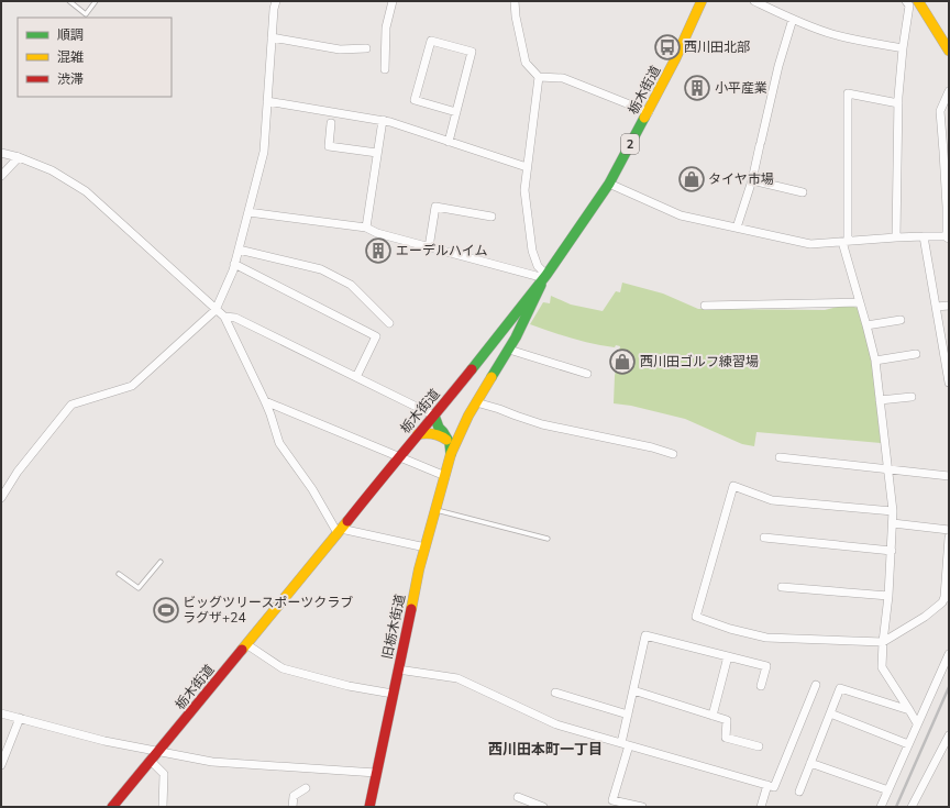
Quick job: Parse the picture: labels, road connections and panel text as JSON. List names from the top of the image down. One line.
{"streets":{"main road":["栃木街道","2","旧栃木街道"]},"crossings":[["栃木街道","旧栃木街道"]],"districts":["西川田本町一丁目"],"places":{"bus stop":["西川田北部"],"building":["小平産業","エーデルハイム"],"shop":["タイヤ市場","西川田ゴルフ練習場"],"sports":["ビッグツリースポーツクラブ ラグザ+24"]},"legend":["順調","混雑","渋滞"]}
